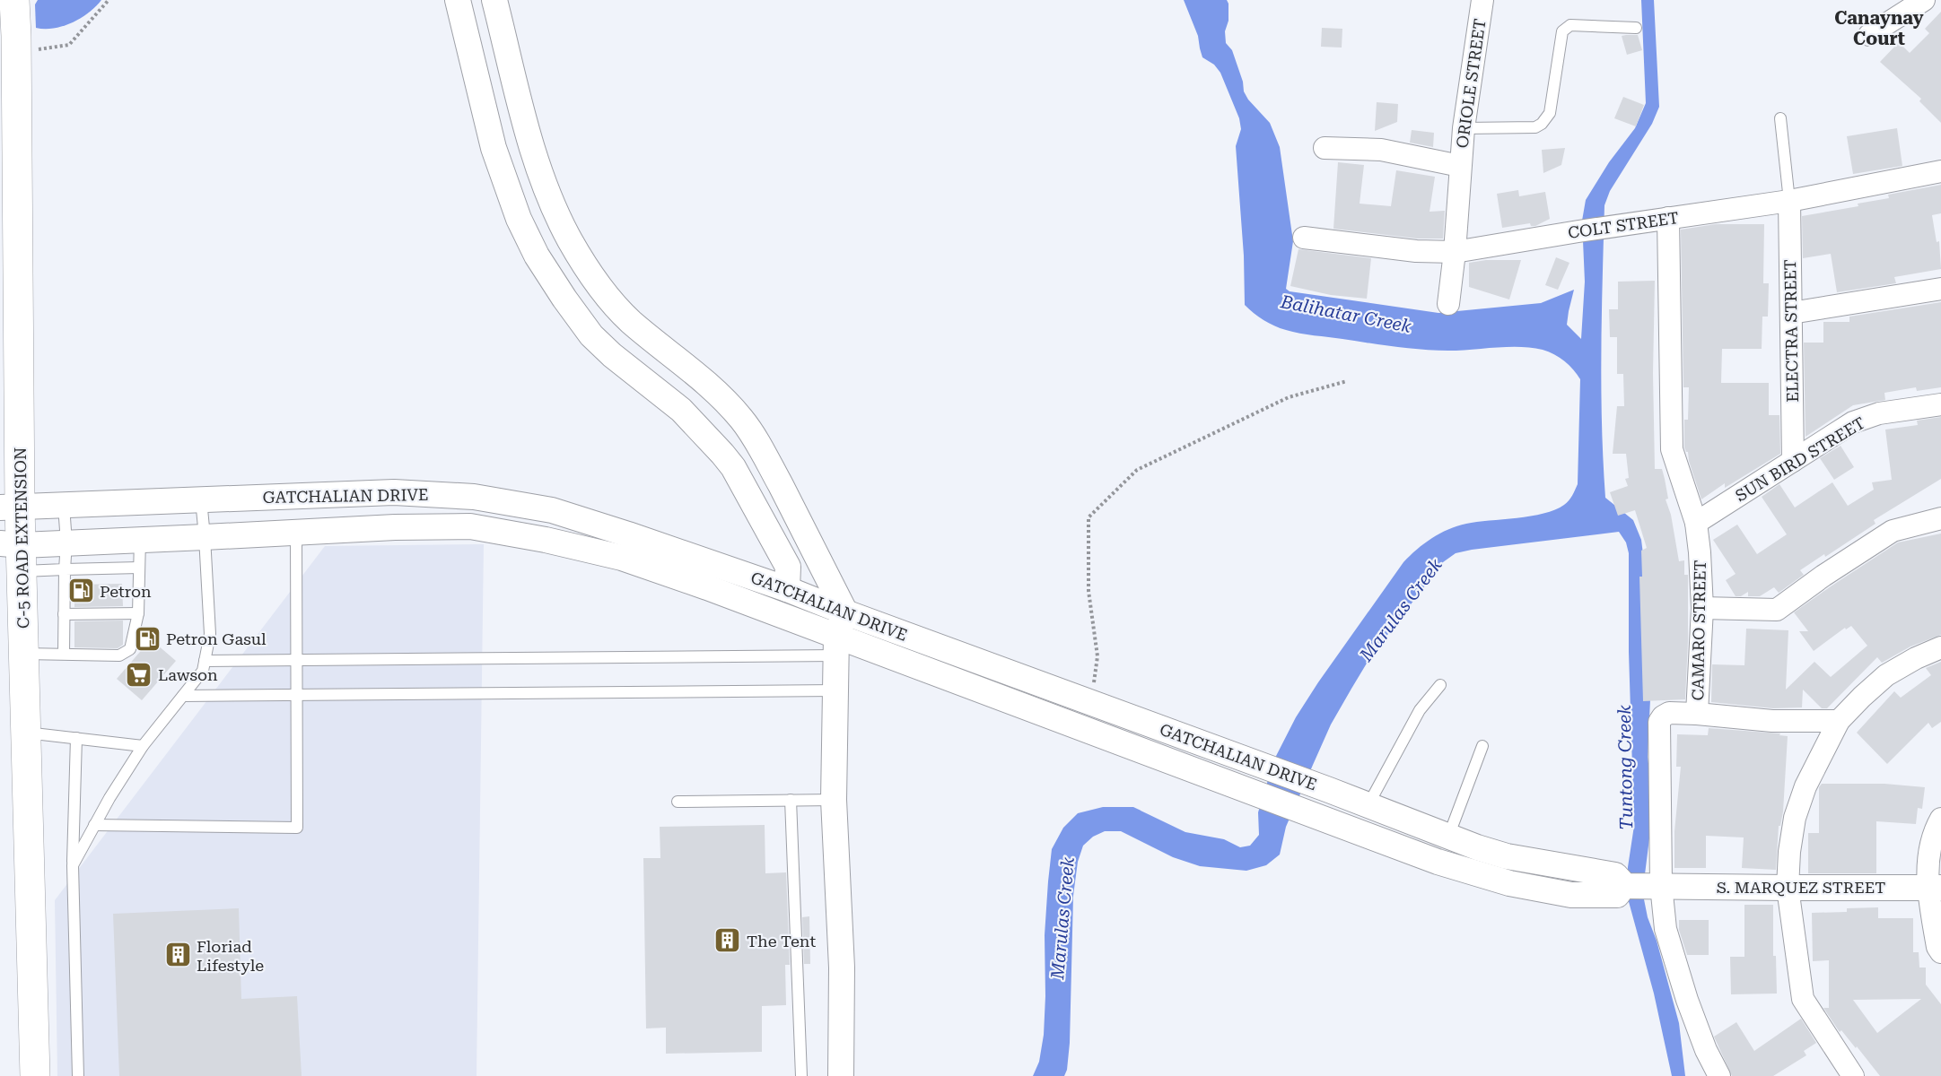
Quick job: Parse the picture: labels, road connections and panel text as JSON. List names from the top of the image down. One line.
{"streets":{"main road":["C-5 ROAD EXTENSION"],"street":["ORIOLE STREET","COLT STREET","ELECTRA STREET","SUN BIRD STREET","GATCHALIAN DRIVE","CAMARO STREET","S. MARQUEZ STREET"]},"crossings":[["ORIOLE STREET","COLT STREET"],["COLT STREET","ELECTRA STREET"],["COLT STREET","CAMARO STREET"],["ELECTRA STREET","SUN BIRD STREET"],["SUN BIRD STREET","CAMARO STREET"],["GATCHALIAN DRIVE","C-5 ROAD EXTENSION"],["GATCHALIAN DRIVE","CAMARO STREET"],["GATCHALIAN DRIVE","S. MARQUEZ STREET"],["CAMARO STREET","S. MARQUEZ STREET"]],"districts":["Canaynay Court"],"water":["Balihatar Creek","Marulas Creek","Tuntong Creek"],"places":{"fuel station":["Petron","Petron Gasul"],"supermarket":["Lawson"],"building":["The Tent","Floriad Lifestyle"]}}
